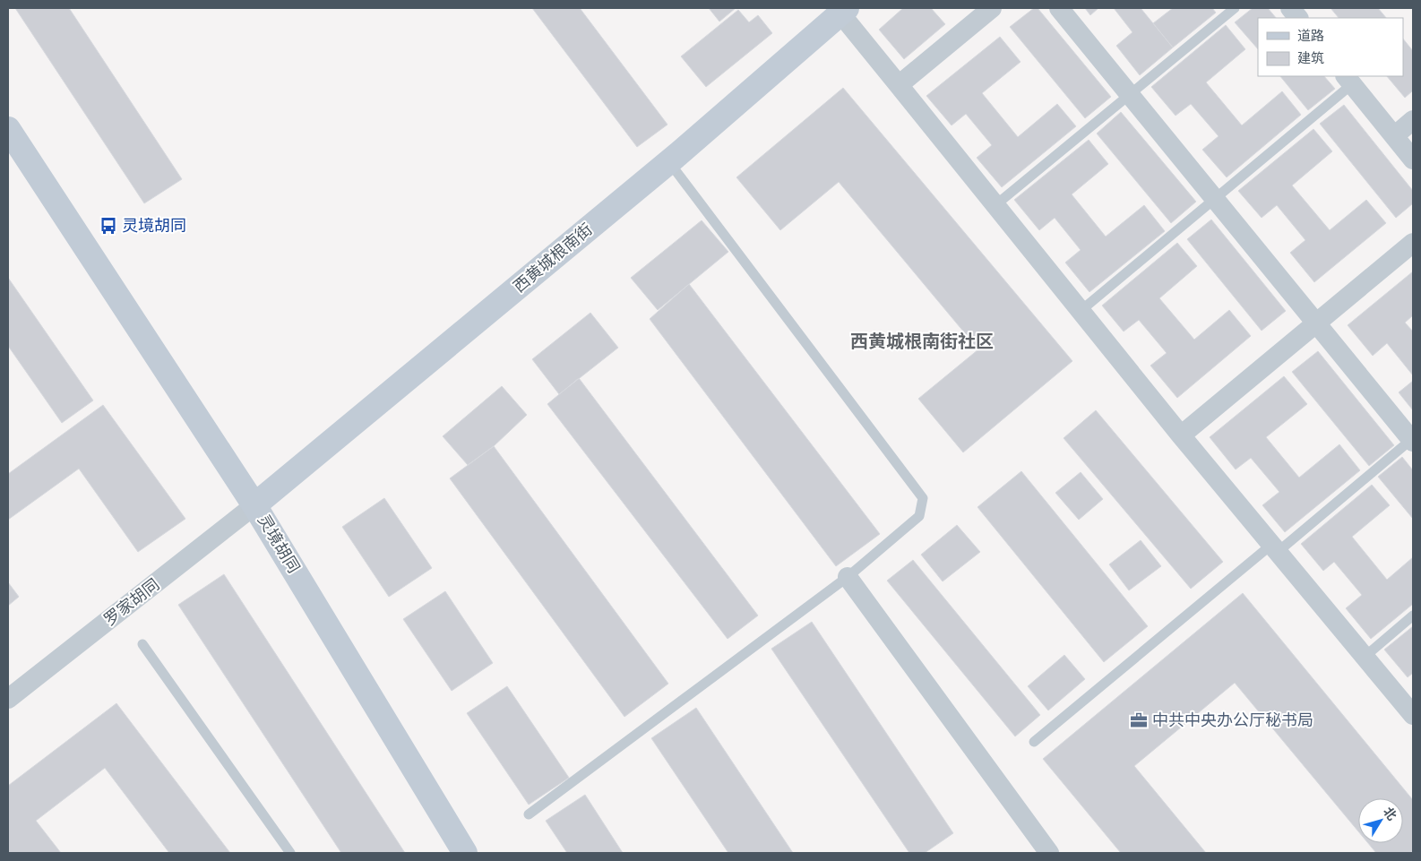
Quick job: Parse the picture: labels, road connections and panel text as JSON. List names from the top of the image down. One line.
{"streets":{"main road":["西黄城根南街","灵境胡同"],"street":["罗家胡同"]},"crossings":[["西黄城根南街","灵境胡同"],["西黄城根南街","罗家胡同"],["灵境胡同","罗家胡同"]],"districts":["西黄城根南街社区"],"places":{"bus stop":["灵境胡同"],"office":["中共中央办公厅秘书局"]},"legend":["道路","建筑"],"north":"top right"}
